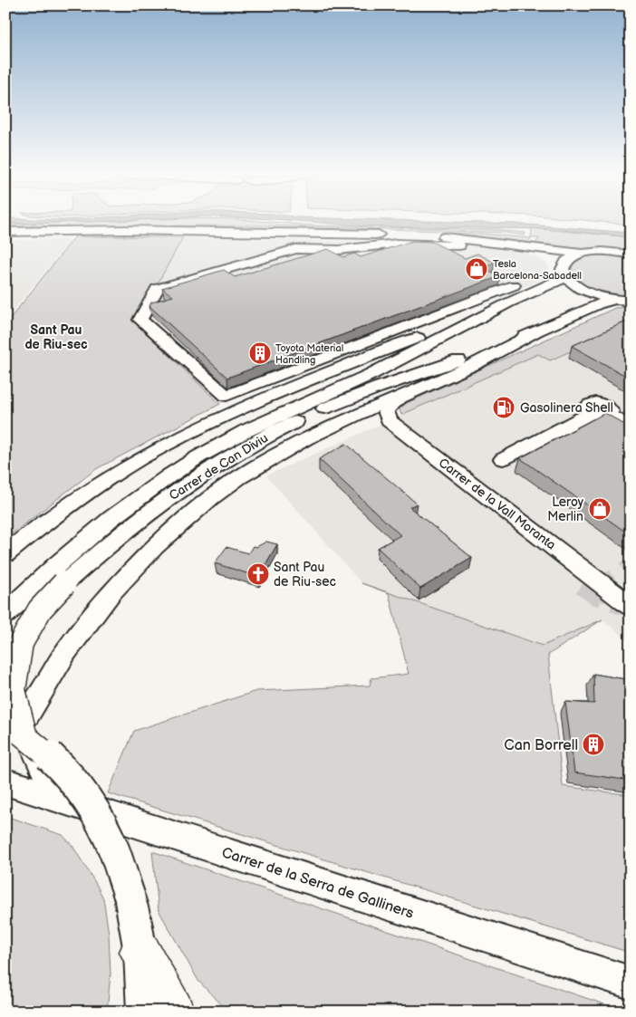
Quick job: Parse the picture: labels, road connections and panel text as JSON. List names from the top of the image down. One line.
{"streets":{"street":["Carrer de Can Diviu","Carrer de la Vall Moranta","Carrer de la Serra de Galliners"]},"crossings":[["Carrer de Can Diviu","Carrer de la Vall Moranta"],["Carrer de Can Diviu","Carrer de la Serra de Galliners"]],"districts":["Sant Pau de Riu-sec"],"places":{"shop":["Tesla Barcelona-Sabadell","Leroy Merlin"],"building":["Toyota Material Handling","Can Borrell"],"fuel station":["Gasolinera Shell"],"church":["Sant Pau de Riu-sec"]}}
